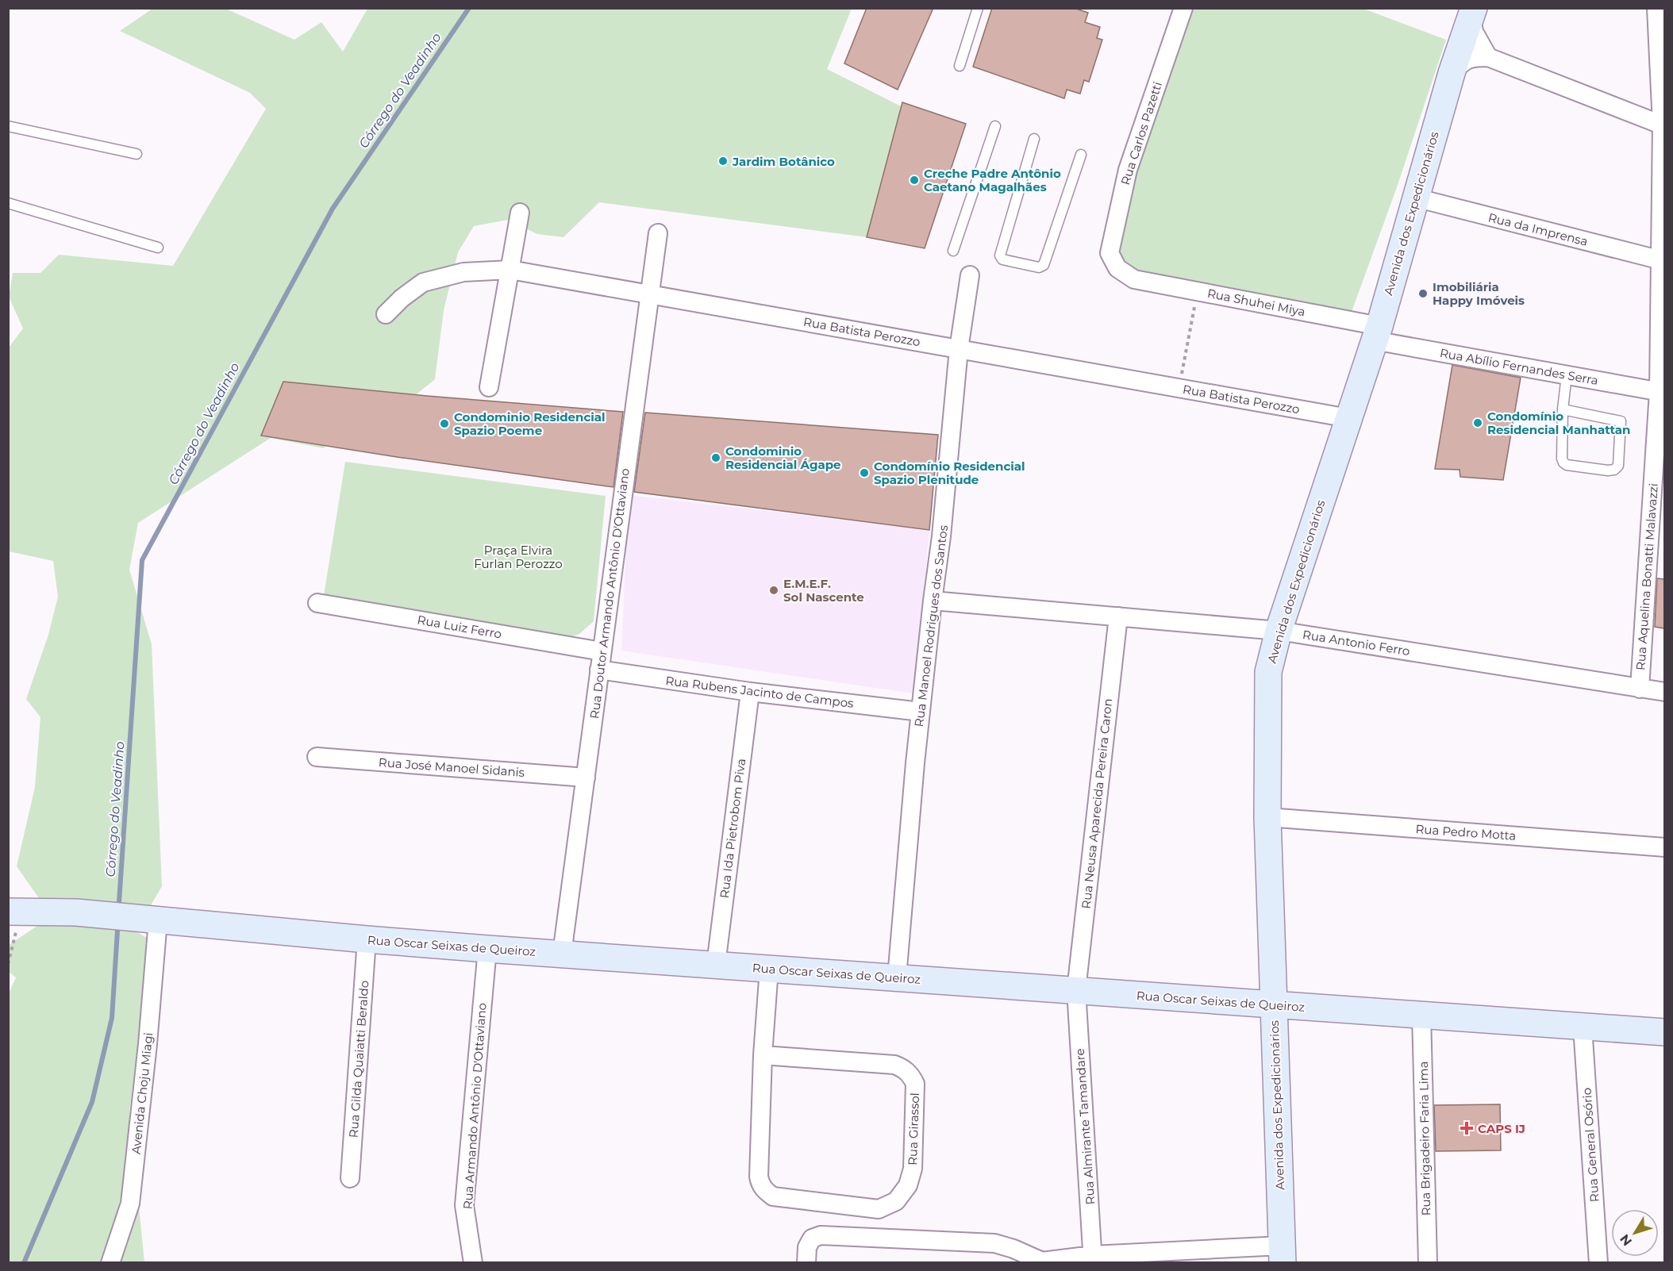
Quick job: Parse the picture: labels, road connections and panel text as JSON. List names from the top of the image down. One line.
{"streets":{"street":["Rua Carlos Pazetti","Avenida dos Expedicionários","Rua da Imprensa","Rua Shuhei Miya","Rua Batista Perozzo","Rua Abílio Fernandes Serra","Rua Aquelina Bonatti Malavazzi","Rua Doutor Armando Antônio D'Ottaviano","Rua Manoel Rodrigues dos Santos","Rua Luiz Ferro","Rua Antonio Ferro","Rua Rubens Jacinto de Campos","Rua José Manoel Sidanis","Rua Neusa Aparecida Pereira Caron","Rua Ida Pietrobom Piva","Rua Pedro Motta","Rua Oscar Seixas de Queiroz","Rua Gilda Quaiatti Beraldo","Avenida Choju Miagi","Rua Armando Antônio D'Ottaviano","Rua Almirante Tamandare","Rua Girassol","Rua Brigadeiro Faria Lima","Rua General Osório"]},"crossings":[["Rua Carlos Pazetti","Rua Shuhei Miya"],["Avenida dos Expedicionários","Rua da Imprensa"],["Avenida dos Expedicionários","Rua Shuhei Miya"],["Avenida dos Expedicionários","Rua Batista Perozzo"],["Avenida dos Expedicionários","Rua Abílio Fernandes Serra"],["Avenida dos Expedicionários","Rua Antonio Ferro"],["Avenida dos Expedicionários","Rua Pedro Motta"],["Avenida dos Expedicionários","Rua Oscar Seixas de Queiroz"],["Rua da Imprensa","Rua Aquelina Bonatti Malavazzi"],["Rua Shuhei Miya","Rua Abílio Fernandes Serra"],["Rua Batista Perozzo","Rua Doutor Armando Antônio D'Ottaviano"],["Rua Batista Perozzo","Rua Manoel Rodrigues dos Santos"],["Rua Abílio Fernandes Serra","Rua Aquelina Bonatti Malavazzi"],["Rua Aquelina Bonatti Malavazzi","Rua Antonio Ferro"],["Rua Doutor Armando Antônio D'Ottaviano","Rua Luiz Ferro"],["Rua Doutor Armando Antônio D'Ottaviano","Rua Rubens Jacinto de Campos"],["Rua Doutor Armando Antônio D'Ottaviano","Rua José Manoel Sidanis"],["Rua Doutor Armando Antônio D'Ottaviano","Rua Oscar Seixas de Queiroz"],["Rua Manoel Rodrigues dos Santos","Rua Antonio Ferro"],["Rua Manoel Rodrigues dos Santos","Rua Rubens Jacinto de Campos"],["Rua Manoel Rodrigues dos Santos","Rua Oscar Seixas de Queiroz"],["Rua Antonio Ferro","Rua Neusa Aparecida Pereira Caron"],["Rua Rubens Jacinto de Campos","Rua Ida Pietrobom Piva"],["Rua Neusa Aparecida Pereira Caron","Rua Oscar Seixas de Queiroz"],["Rua Neusa Aparecida Pereira Caron","Rua Almirante Tamandare"],["Rua Ida Pietrobom Piva","Rua Oscar Seixas de Queiroz"],["Rua Oscar Seixas de Queiroz","Rua Gilda Quaiatti Beraldo"],["Rua Oscar Seixas de Queiroz","Avenida Choju Miagi"],["Rua Oscar Seixas de Queiroz","Rua Armando Antônio D'Ottaviano"],["Rua Oscar Seixas de Queiroz","Rua Almirante Tamandare"],["Rua Oscar Seixas de Queiroz","Rua Girassol"],["Rua Oscar Seixas de Queiroz","Rua Brigadeiro Faria Lima"],["Rua Oscar Seixas de Queiroz","Rua General Osório"]],"water":["Córrego do Veadinho"],"parks":["Praça Elvira Furlan Perozzo"],"places":{"other":["Jardim Botânico","Creche Padre Antônio Caetano Magalhães","Imobiliária Happy Imóveis","Condomínio Residencial Manhattan","Condominio Residencial Spazio Poeme","Condominio Residencial Ágape","Condomínio Residencial Spazio Plenitude","E.M.E.F. Sol Nascente"],"health":["CAPS IJ"]},"north":"bottom left"}
